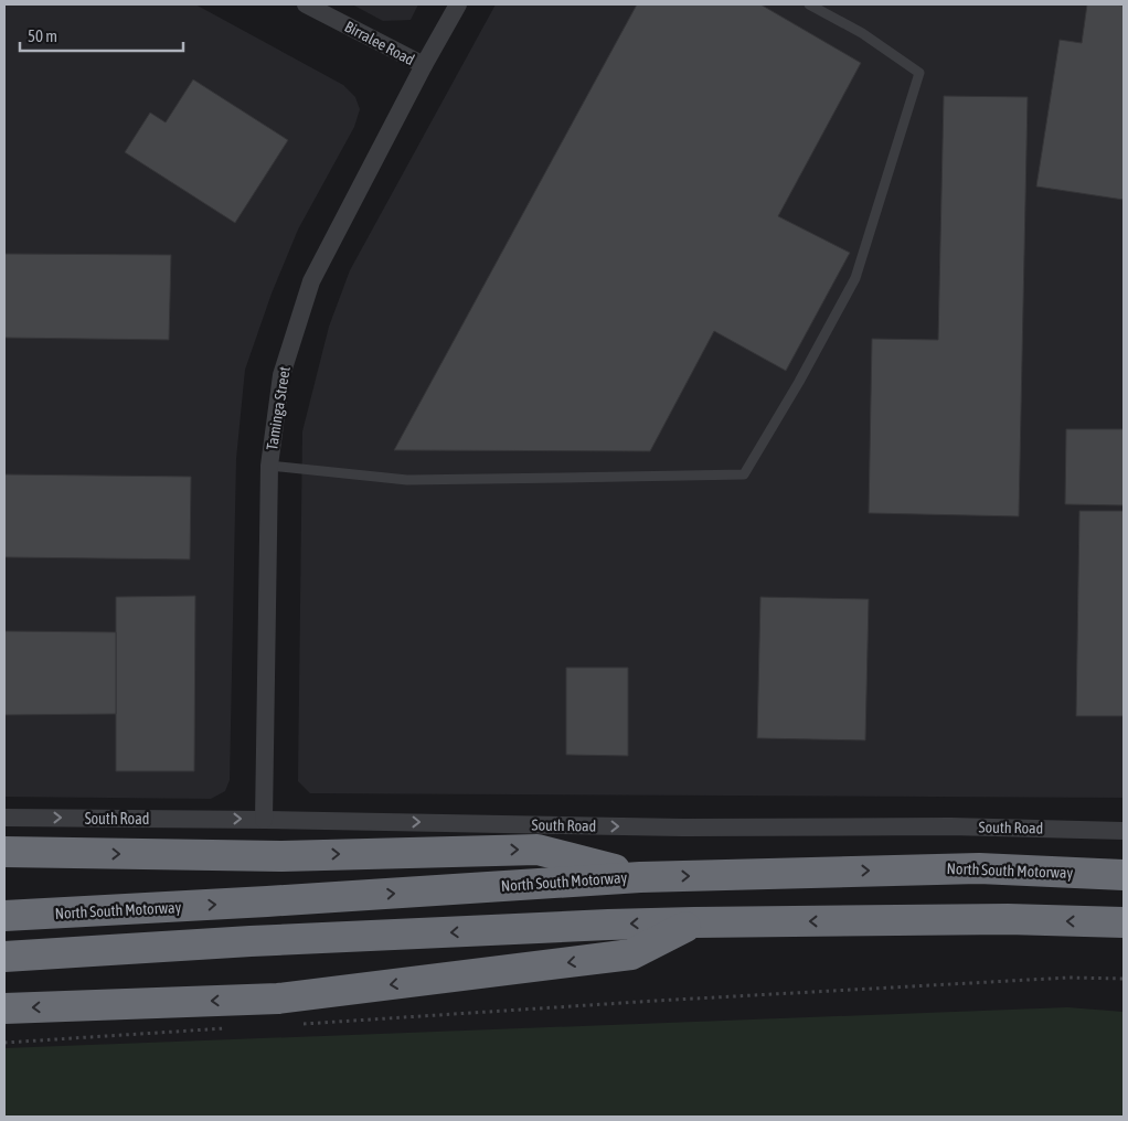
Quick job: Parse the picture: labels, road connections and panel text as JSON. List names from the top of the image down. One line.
{"streets":{"highway":["North South Motorway"],"street":["Birralee Road","Taminga Street","South Road"]},"crossings":[["Birralee Road","Taminga Street"],["Taminga Street","South Road"]],"one_way":["South Road"],"scale_bar":"50 m"}
